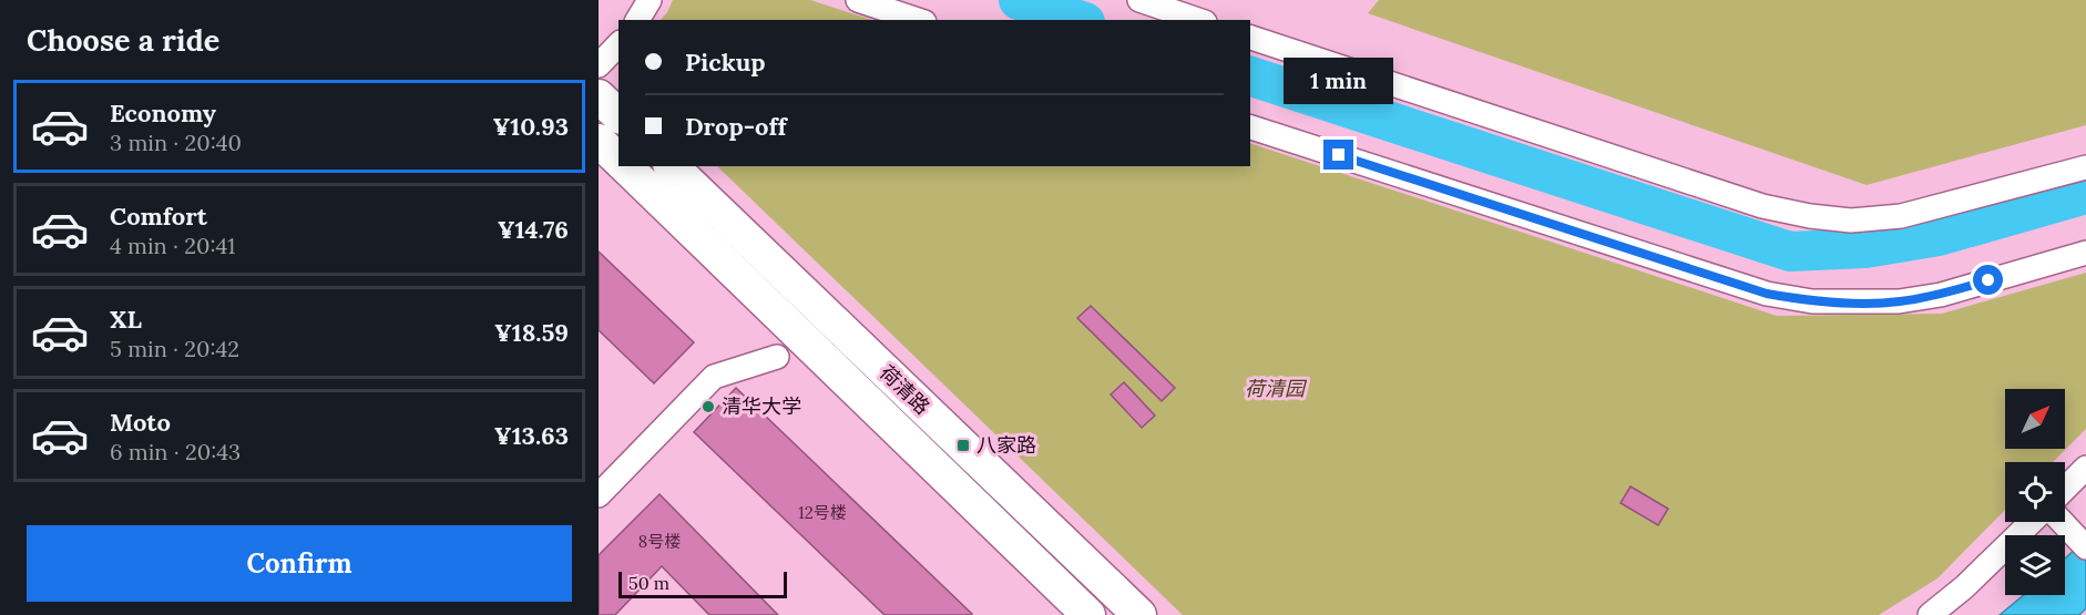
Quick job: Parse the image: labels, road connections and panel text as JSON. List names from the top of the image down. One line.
{"streets":{"main road":["荷清路"]},"parks":["荷清园"],"places":{"other":["清华大学"],"transit":["八家路"]},"house_numbers":["12号楼","8号楼"],"scale_bar":"50 m","north":"top right","page":{"heading":"Choose a ride","banner":["Pickup","Drop-off"],"bubble":"1 min","list":[{"name":"Economy","note":"3 min · 20:40","value":"¥10.93"},{"name":"Comfort","note":"4 min · 20:41","value":"¥14.76"},{"name":"XL","note":"5 min · 20:42","value":"¥18.59"},{"name":"Moto","note":"6 min · 20:43","value":"¥13.63"}],"buttons":"Confirm","scale":"50 m"}}
